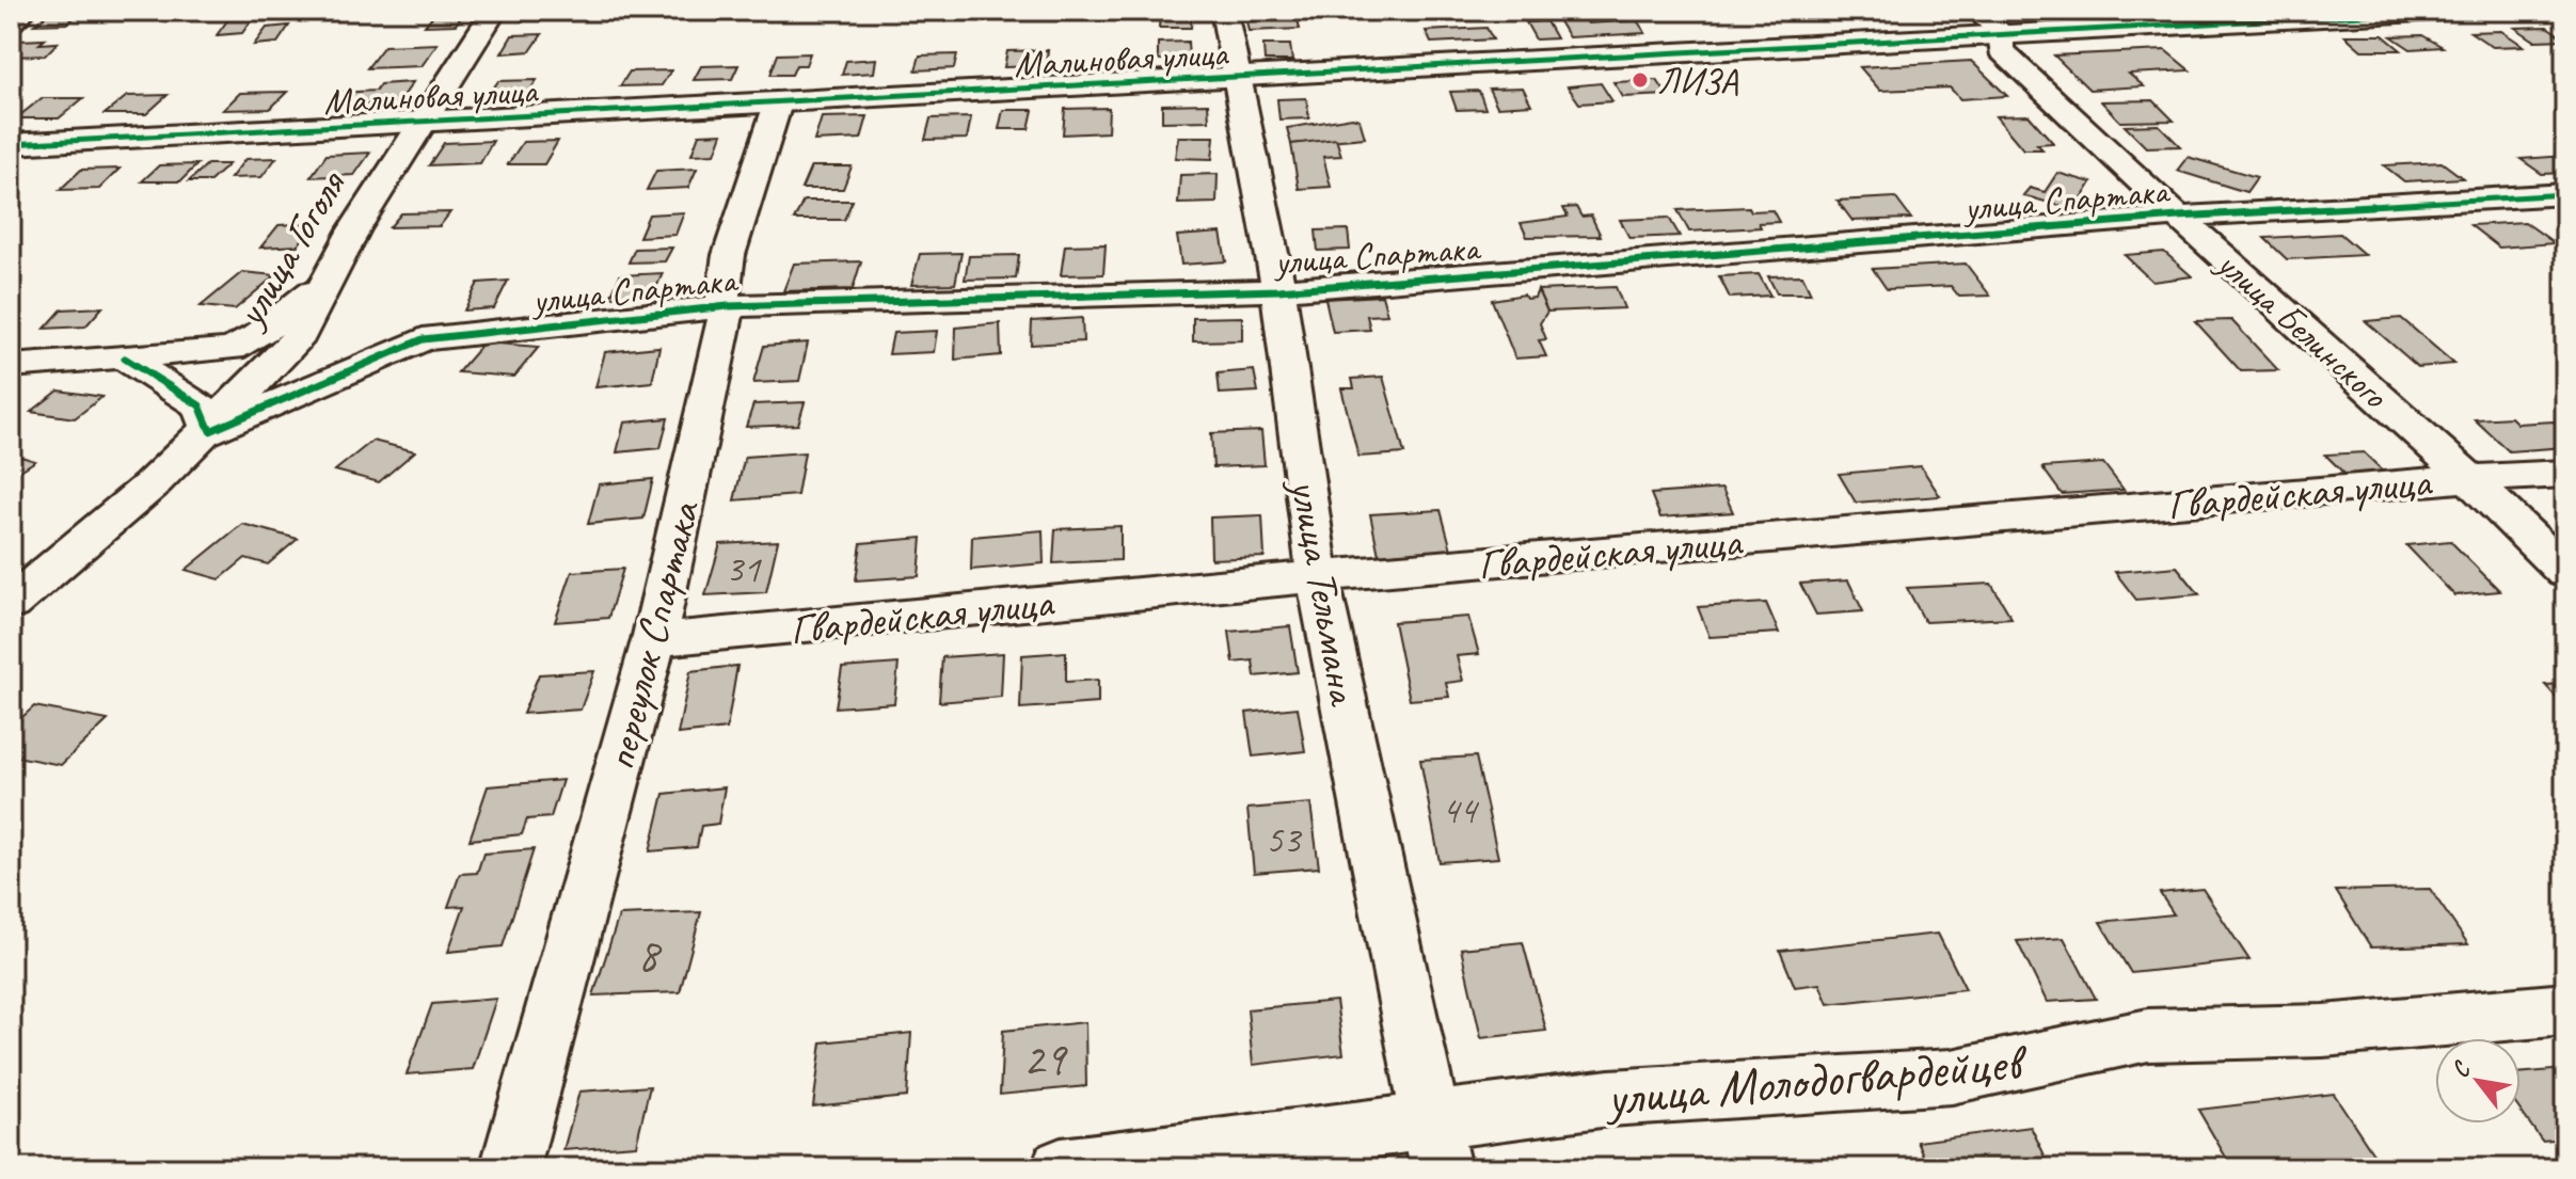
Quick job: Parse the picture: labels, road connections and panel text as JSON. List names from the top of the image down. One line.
{"streets":{"street":["Малиновая улица","улица Спартака","улица Гоголя","улица Белинского","Гвардейская улица","улица Тельмана","переулок Спартака","улица Молодогвардейцев"]},"crossings":[["Малиновая улица","улица Гоголя"],["Малиновая улица","улица Белинского"],["Малиновая улица","улица Тельмана"],["Малиновая улица","переулок Спартака"],["улица Спартака","улица Гоголя"],["улица Спартака","улица Белинского"],["улица Спартака","улица Тельмана"],["улица Спартака","переулок Спартака"],["улица Белинского","Гвардейская улица"],["Гвардейская улица","улица Тельмана"],["Гвардейская улица","переулок Спартака"],["улица Тельмана","улица Молодогвардейцев"]],"places":["ЛИЗА"],"house_numbers":["31","44","53","8","29"],"north":"top left"}
